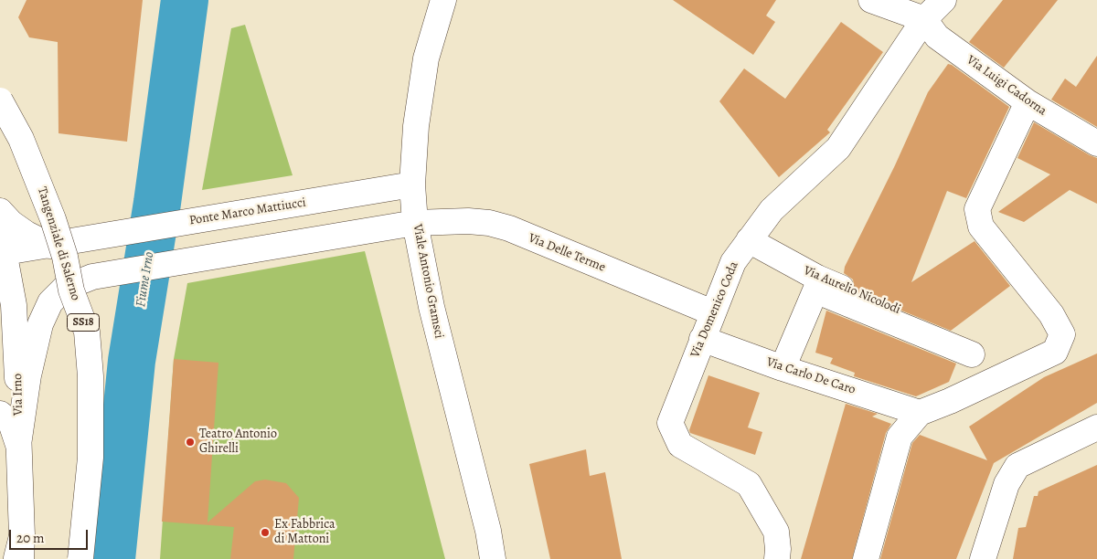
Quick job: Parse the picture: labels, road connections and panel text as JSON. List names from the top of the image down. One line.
{"streets":{"main road":["Via Luigi Cadorna","Ponte Marco Mattiucci","Tangenziale di Salerno","Via Delle Terme","Viale Antonio Gramsci","Via Aurelio Nicolodi","Via Domenico Coda","SS18","Via Carlo De Caro","Via Irno"]},"crossings":[["Via Luigi Cadorna","Via Domenico Coda"],["Ponte Marco Mattiucci","Viale Antonio Gramsci"],["Ponte Marco Mattiucci","Via Irno"],["Via Delle Terme","Viale Antonio Gramsci"],["Via Delle Terme","Via Domenico Coda"],["Via Aurelio Nicolodi","Via Domenico Coda"],["Via Aurelio Nicolodi","Via Carlo De Caro"],["Via Domenico Coda","Via Carlo De Caro"]],"water":["Fiume Irno"],"places":["Teatro Antonio Ghirelli","Ex Fabbrica di Mattoni"],"scale_bar":"20 m"}
